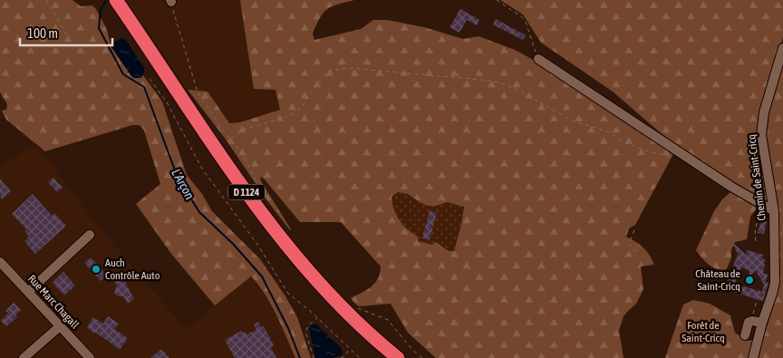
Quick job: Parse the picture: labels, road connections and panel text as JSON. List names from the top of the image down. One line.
{"streets":{"highway":["D 1124"],"street":["Chemin de Saint-Cricq","Rue Marc Chagall"]},"water":["L'Arçon"],"parks":["Forêt de Saint-Cricq"],"places":["Auch Contrôle Auto","Château de Saint-Cricq"],"scale_bar":"100 m"}
